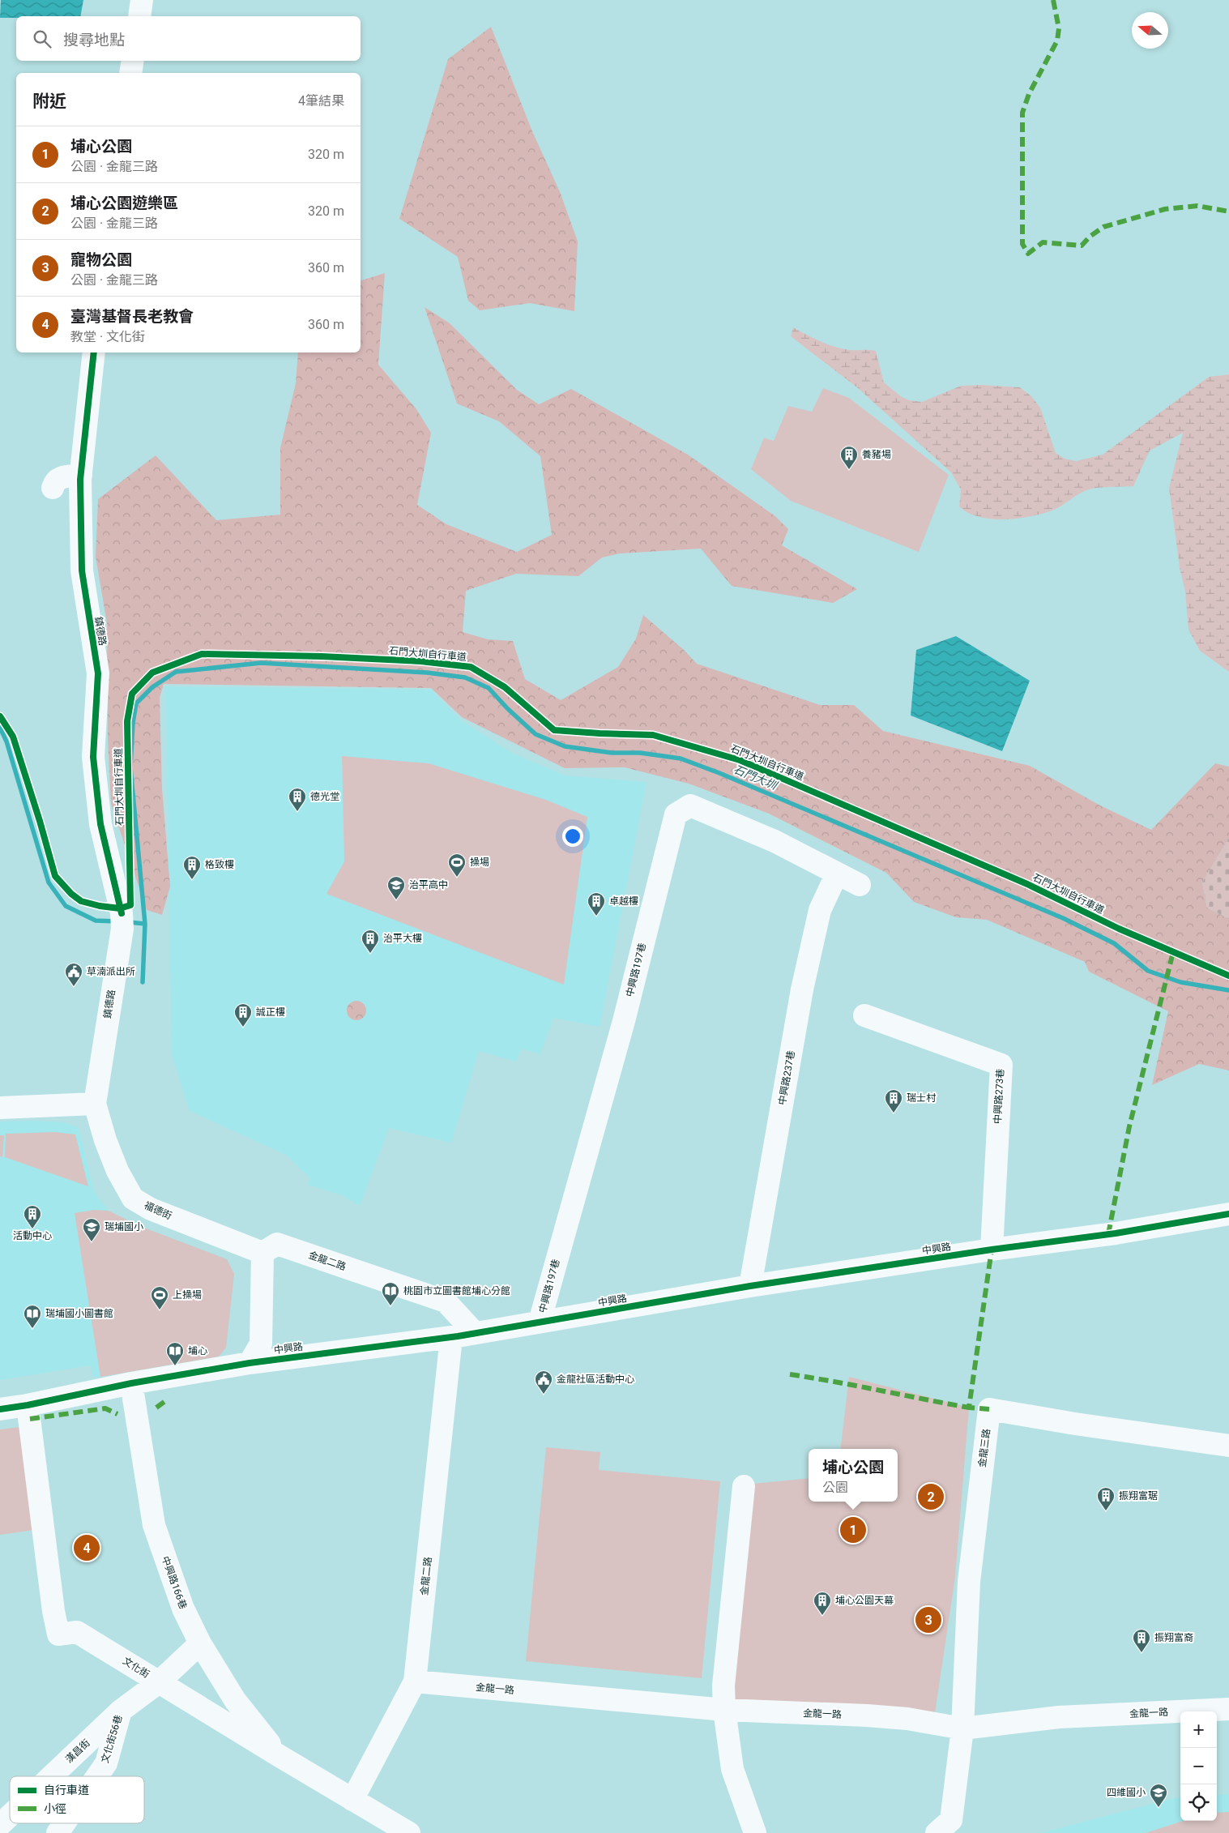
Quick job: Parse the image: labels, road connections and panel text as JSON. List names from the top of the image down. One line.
{"streets":{"street":["鎮德路","中興路197巷","中興路237巷","中興路273巷","福德街","中興路","金龍二路","金龍三路","中興路166巷","文化街","金龍一路","文化街56巷","漢昌街"],"cycle path":["石門大圳自行車道"]},"crossings":[["鎮德路","福德街"],["中興路197巷","中興路237巷"],["中興路197巷","中興路"],["中興路237巷","中興路"],["中興路273巷","中興路"],["福德街","金龍二路"],["中興路","金龍二路"],["中興路","中興路166巷"],["中興路","文化街"],["金龍二路","文化街"],["金龍二路","金龍一路"],["金龍三路","金龍一路"],["中興路166巷","文化街"],["中興路166巷","文化街56巷"],["文化街","文化街56巷"],["文化街56巷","漢昌街"]],"water":["石門大圳"],"places":{"building":["養豬場","德光堂","格致樓","卓越樓","治平大樓","誠正樓","瑞士村","活動中心","振翔富琚","埔心公園天幕","振翔富裔"],"sports":["操場","上操場"],"school or university":["治平高中","瑞埔國小","四維國小"],"public building":["草湳派出所","金龍社區活動中心"],"library":["桃園市立圖書館埔心分館","瑞埔國小圖書館","埔心"]},"legend":["自行車道","小徑"],"north":"left","page":{"search":"搜尋地點","heading":["附近","4筆結果"],"list":[{"mark":"1","name":"埔心公園","note":"公園 · 金龍三路","value":"320 m"},{"mark":"2","name":"埔心公園遊樂區","note":"公園 · 金龍三路","value":"320 m"},{"mark":"3","name":"寵物公園","note":"公園 · 金龍三路","value":"360 m"},{"mark":"4","name":"臺灣基督長老教會","note":"教堂 · 文化街","value":"360 m"}],"popup":["埔心公園","公園"],"pins":["2","1","4","3"],"map_buttons":["+","−"]}}
